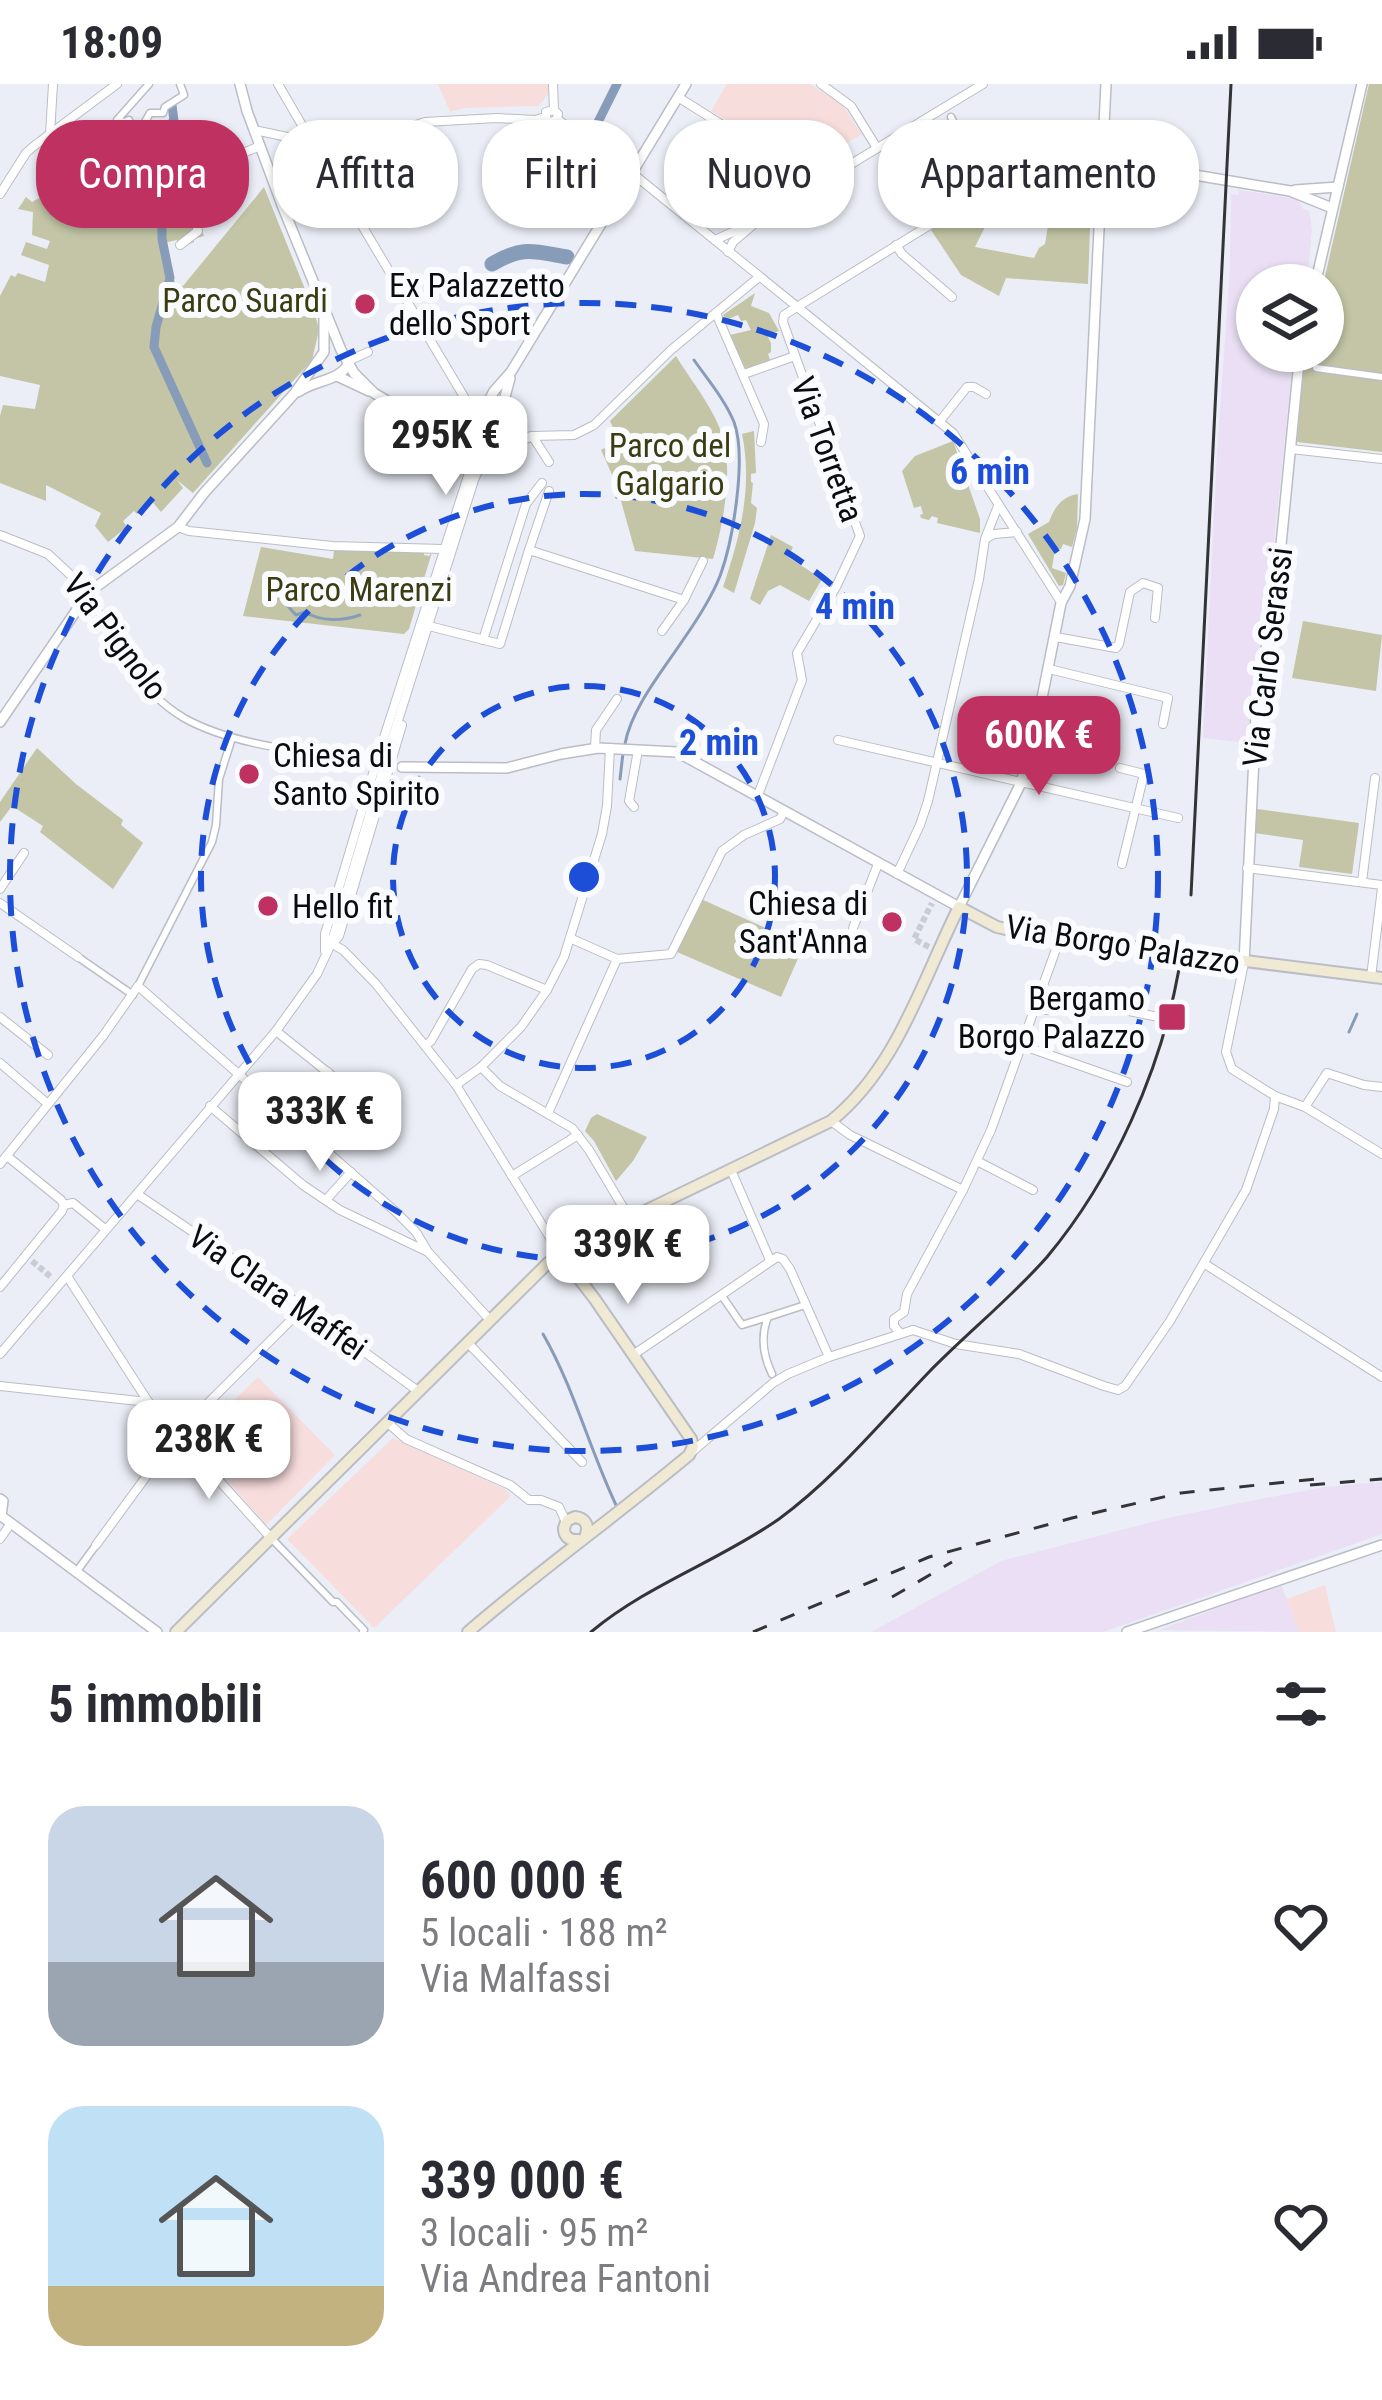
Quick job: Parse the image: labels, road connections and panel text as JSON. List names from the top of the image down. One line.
{"streets":{"main road":["Via Borgo Palazzo"],"street":["Via Torretta","Via Pignolo","Via Carlo Serassi","Via Clara Maffei"]},"crossings":[["Via Torretta","Via Borgo Palazzo"],["Via Carlo Serassi","Via Borgo Palazzo"]],"parks":["Parco Suardi","Parco del Galgario","Parco Marenzi"],"places":{"other":["Ex Palazzetto dello Sport","Chiesa di Santo Spirito","Hello fit","Chiesa di Sant'Anna"],"transit":["Bergamo Borgo Palazzo"]},"page":{"status":"18:09","chip":["Compra","Affitta","Filtri","Nuovo","Appartamento"],"price":["295K €","600K €","333K €","339K €","238K €"],"heading":"5 immobili","list":[{"name":"600 000 €","note":"5 locali · 188 m² · Via Malfassi"},{"name":"339 000 €","note":"3 locali · 95 m² · Via Andrea Fantoni"}]},"rings":["6 min","4 min","2 min"]}
